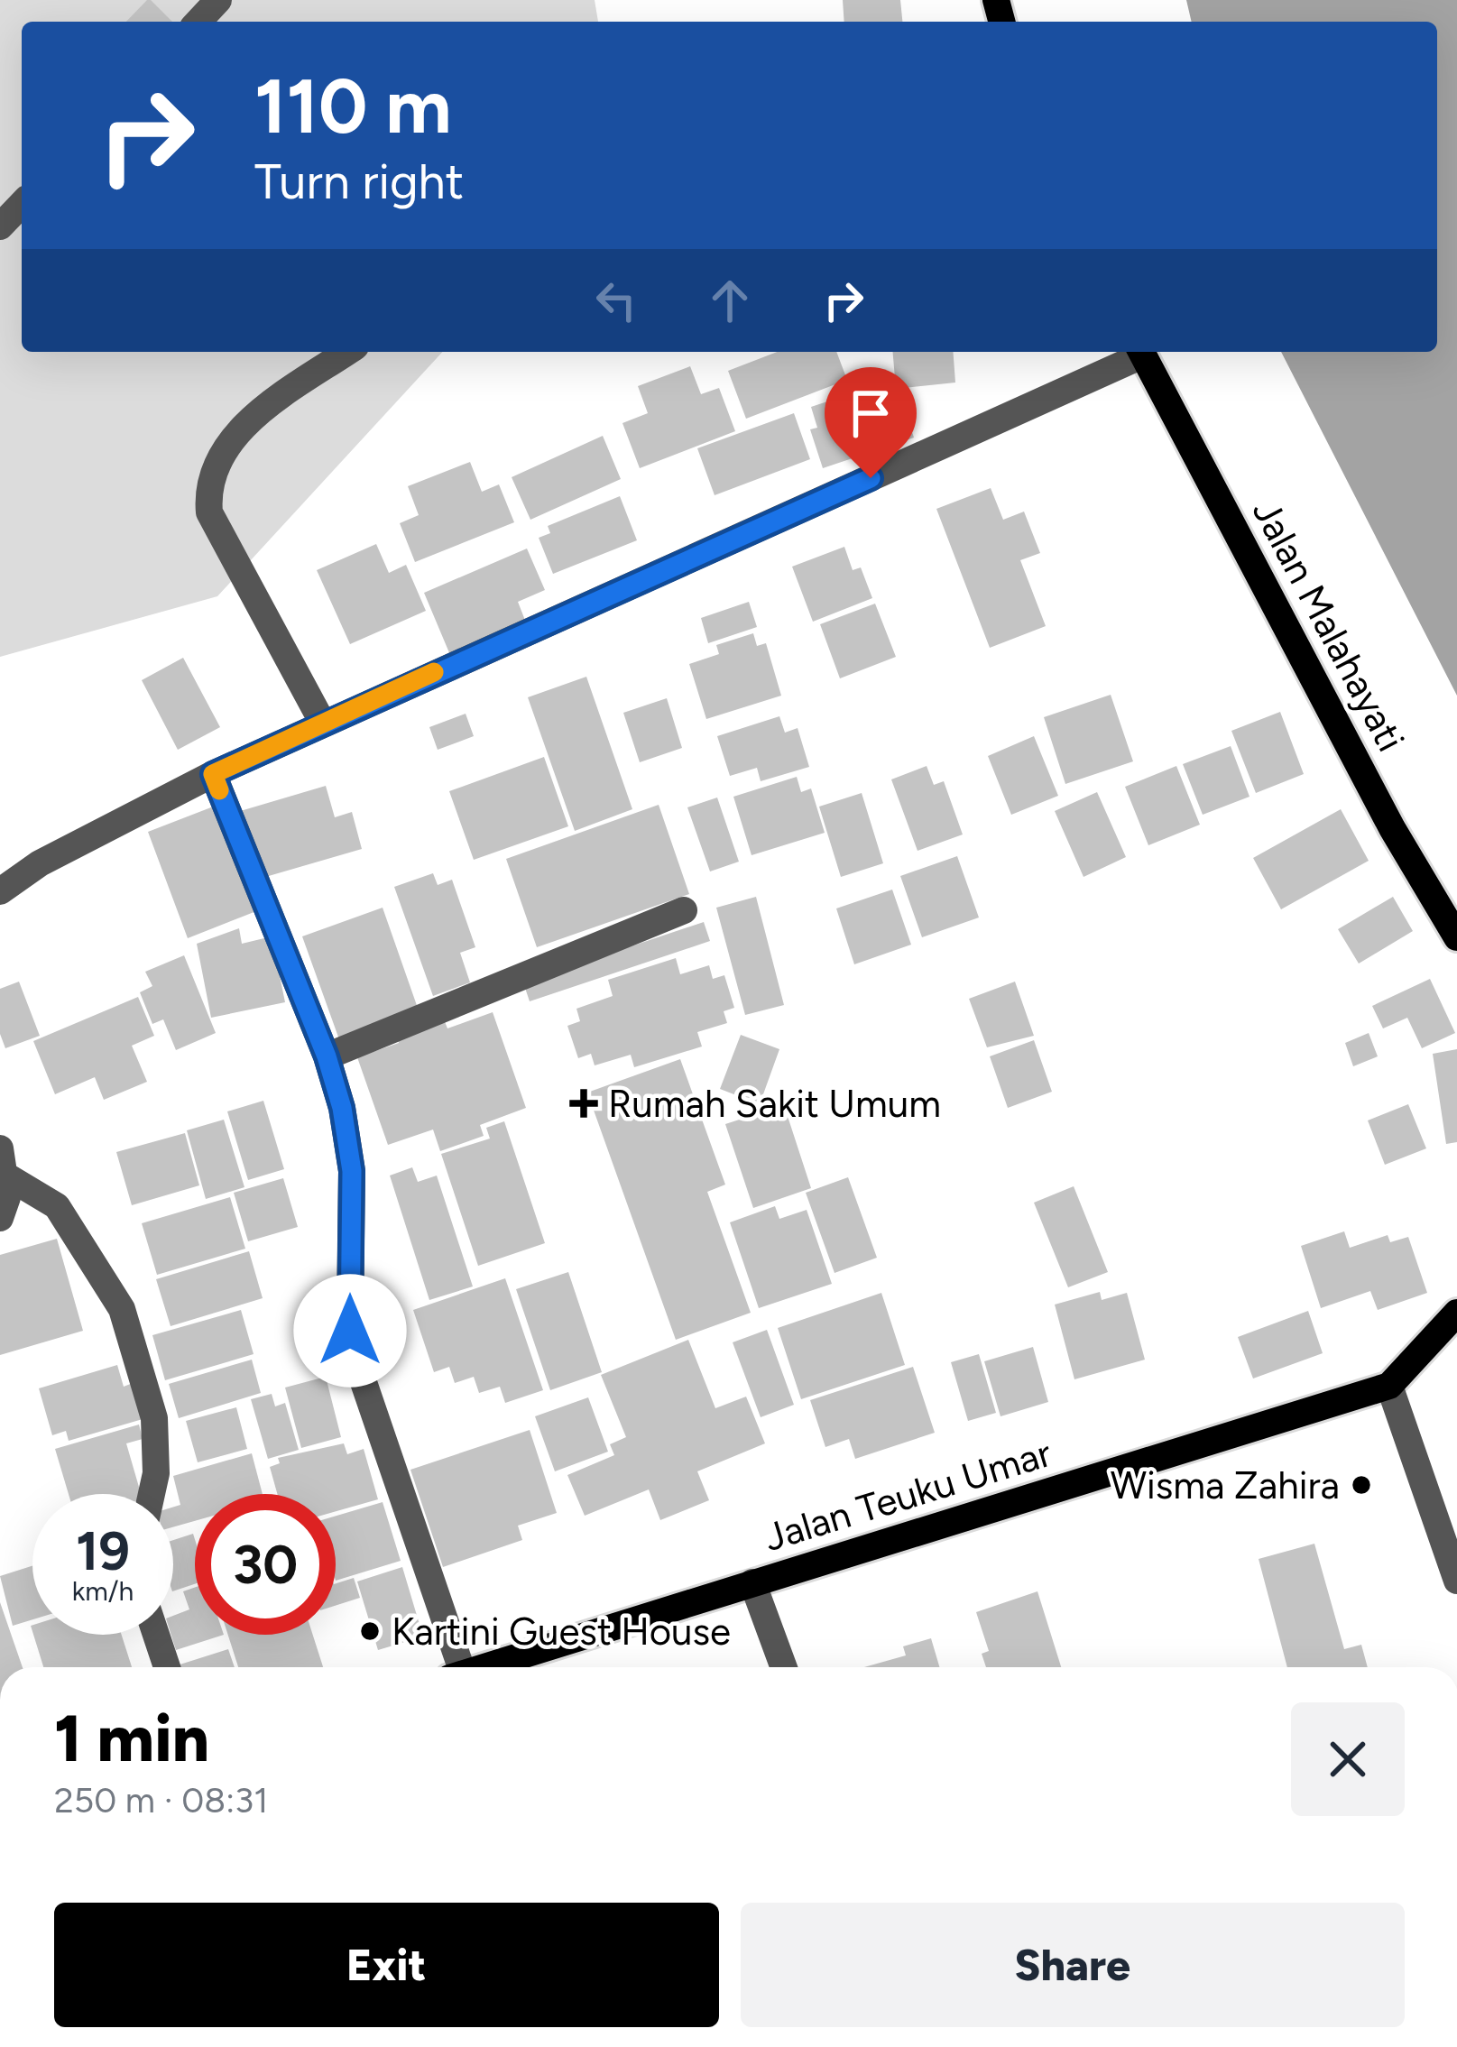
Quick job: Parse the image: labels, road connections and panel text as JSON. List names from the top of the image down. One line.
{"streets":{"main road":["Jalan Malahayati","Jalan Teuku Umar"]},"places":{"health":["Rumah Sakit Umum"],"other":["Wisma Zahira","Kartini Guest House"]},"page":{"turn":["110 m","Turn right"],"speed":"19 km/h","limit":"30","heading":["1 min","250 m · 08:31"],"buttons":["Exit","Share"]}}
